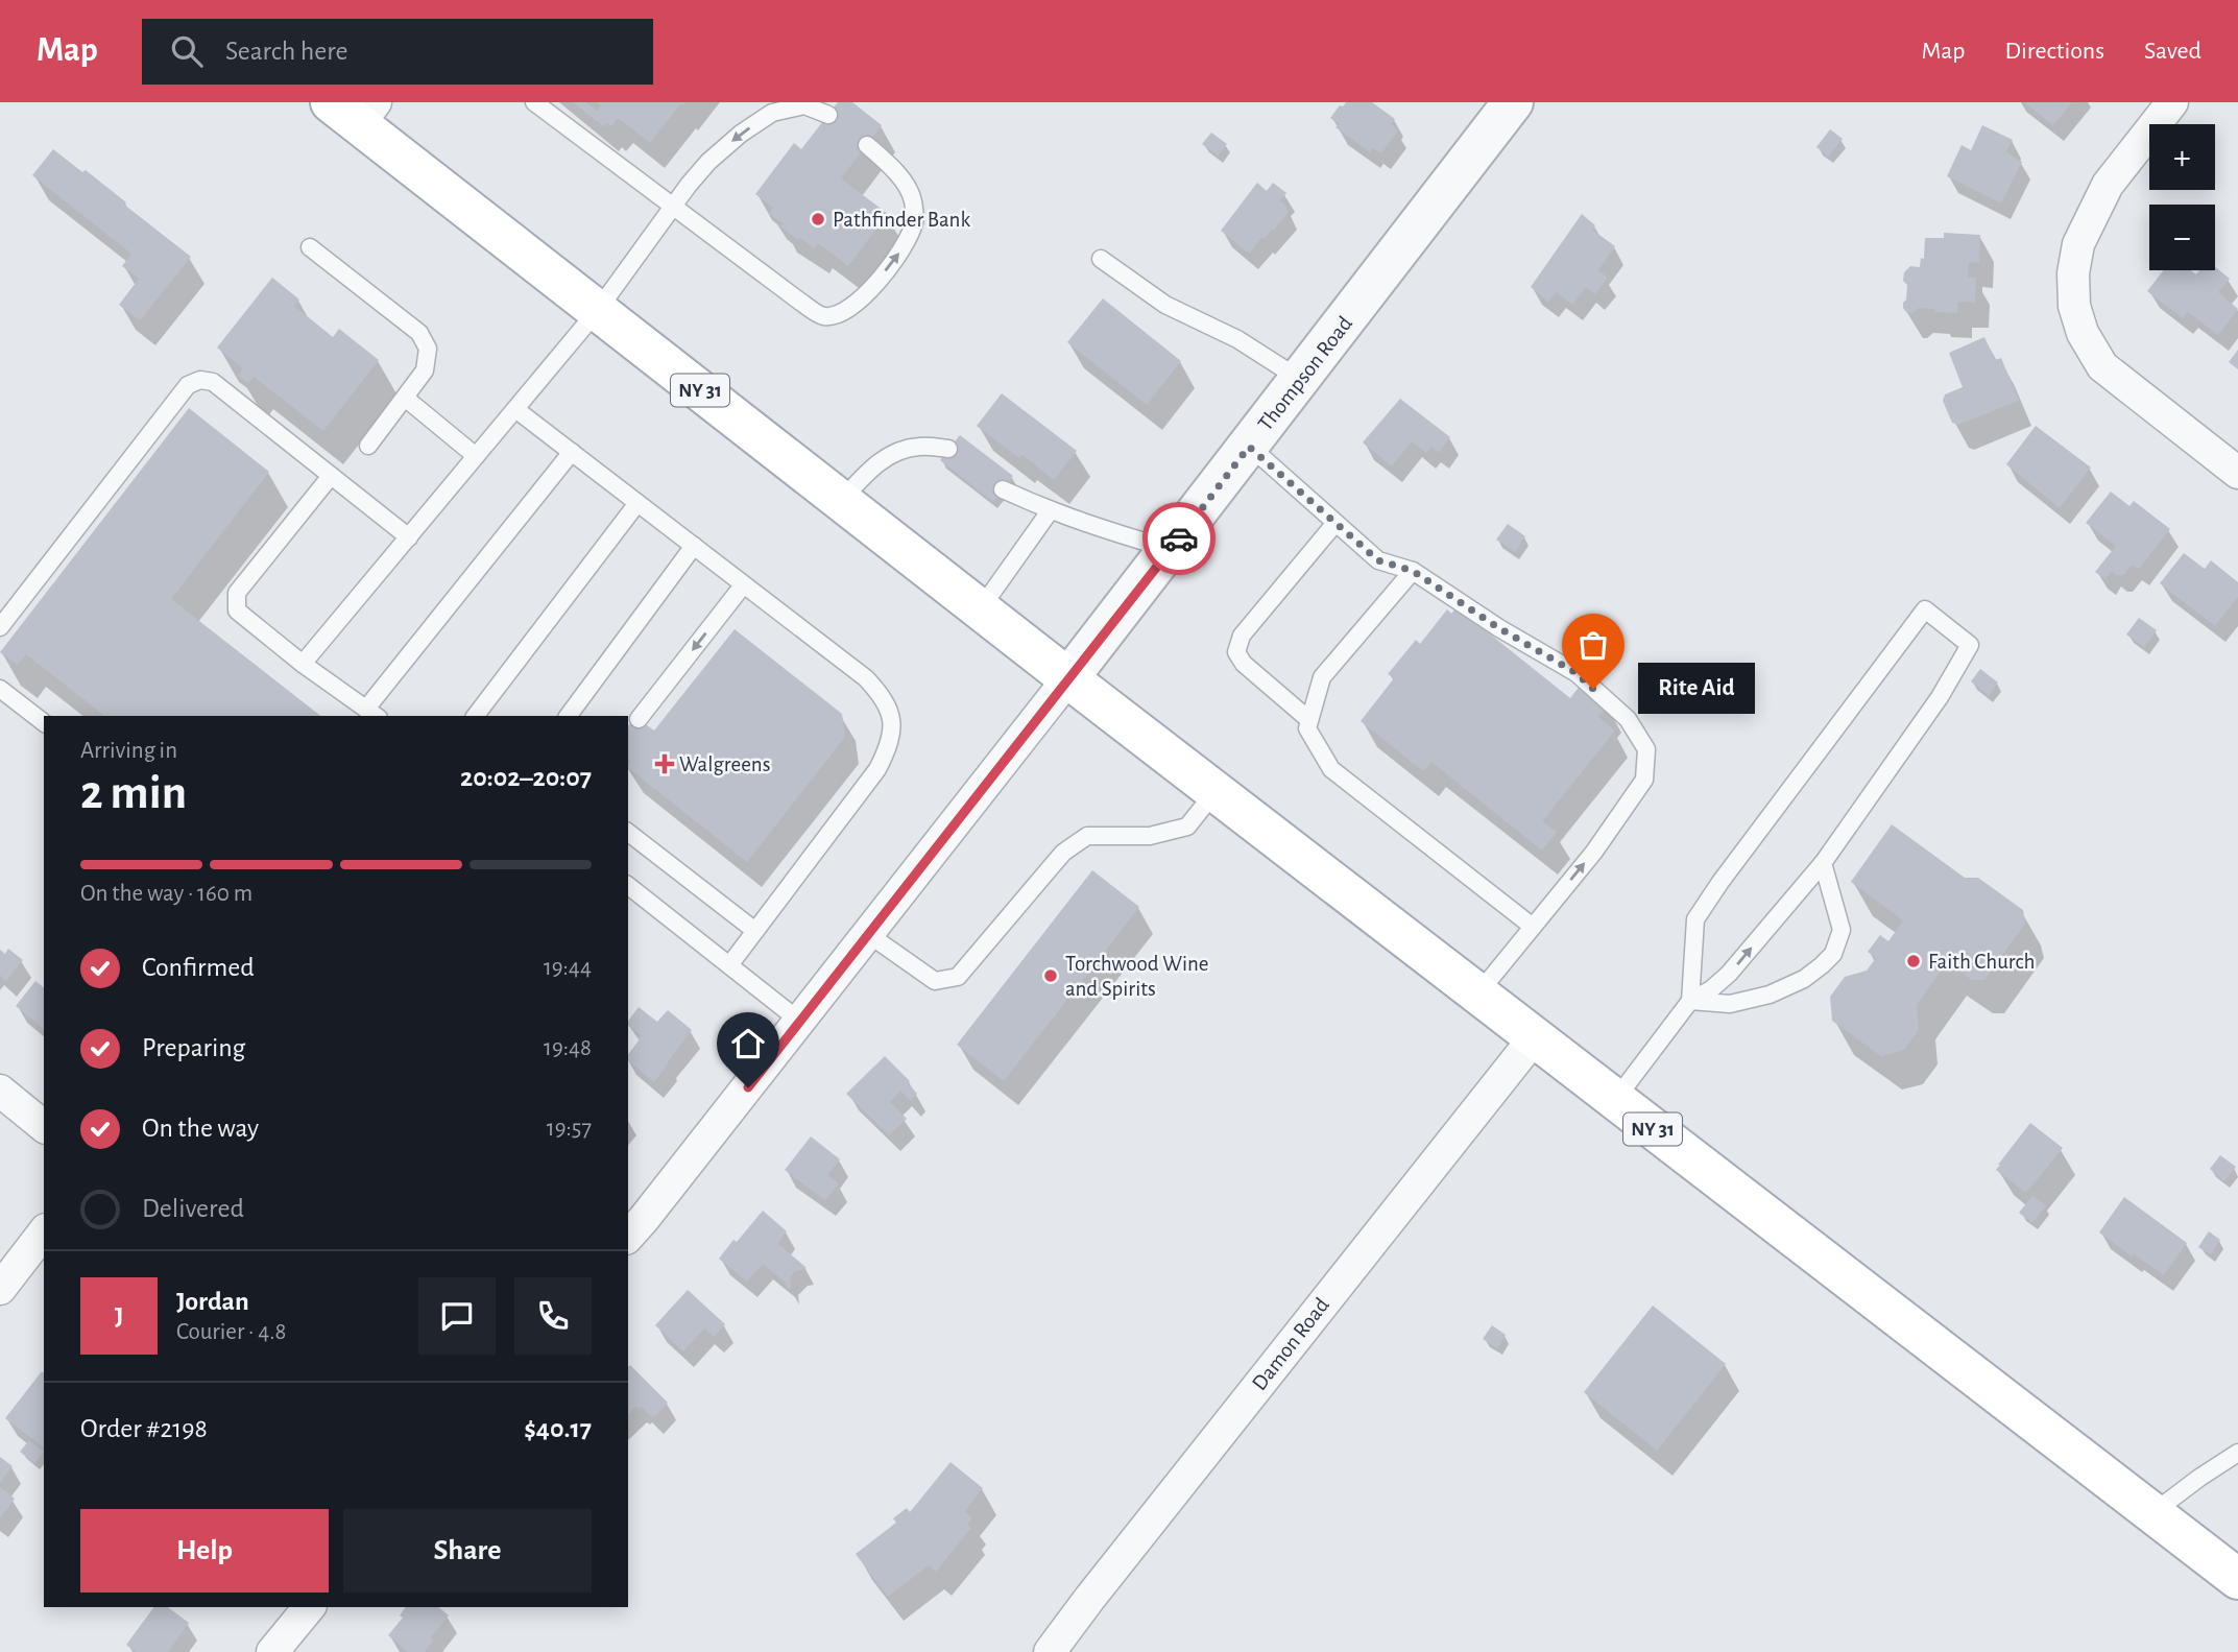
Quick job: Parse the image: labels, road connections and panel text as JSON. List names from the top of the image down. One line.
{"streets":{"main road":["NY 31"],"street":["Thompson Road","Damon Road"]},"crossings":[["Thompson Road","NY 31"],["NY 31","Damon Road"]],"places":{"other":["Pathfinder Bank","Rite Aid","Faith Church","Torchwood Wine and Spirits"],"health":["Walgreens"]},"page":{"header":"Map","search":"Search here","nav":["Map","Directions","Saved"],"map_buttons":["+","−"],"bubble":"Rite Aid","heading":["2 min","Arriving in","20:02–20:07"],"panel":["Jordan","Courier · 4.8","Order #2198","$40.17"],"bar":"On the way · 160 m","list":[["Confirmed","19:44"],["Preparing","19:48"],["On the way","19:57"],"Delivered"],"round":"J","buttons":["Help","Share"]}}
